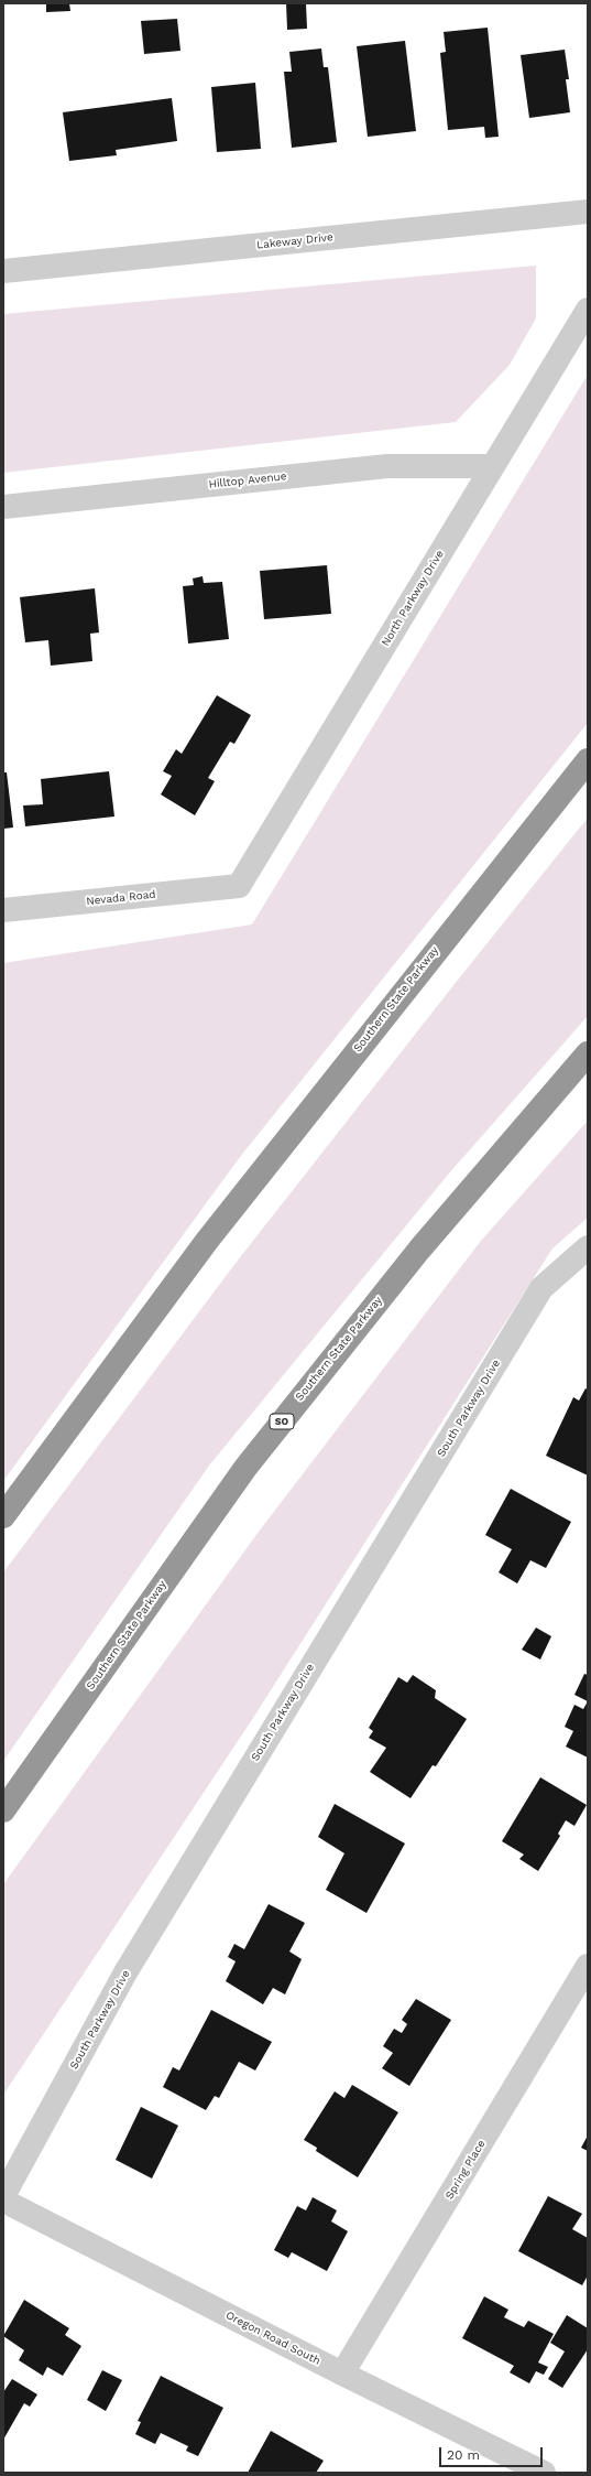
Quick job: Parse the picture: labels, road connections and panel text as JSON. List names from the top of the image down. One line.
{"streets":{"highway":["Southern State Parkway","SO"],"street":["Lakeway Drive","Hilltop Avenue","North Parkway Drive","Nevada Road","South Parkway Drive","Spring Place","Oregon Road South"]},"crossings":[["Hilltop Avenue","North Parkway Drive"],["North Parkway Drive","Nevada Road"],["Spring Place","Oregon Road South"]],"scale_bar":"20 m"}
